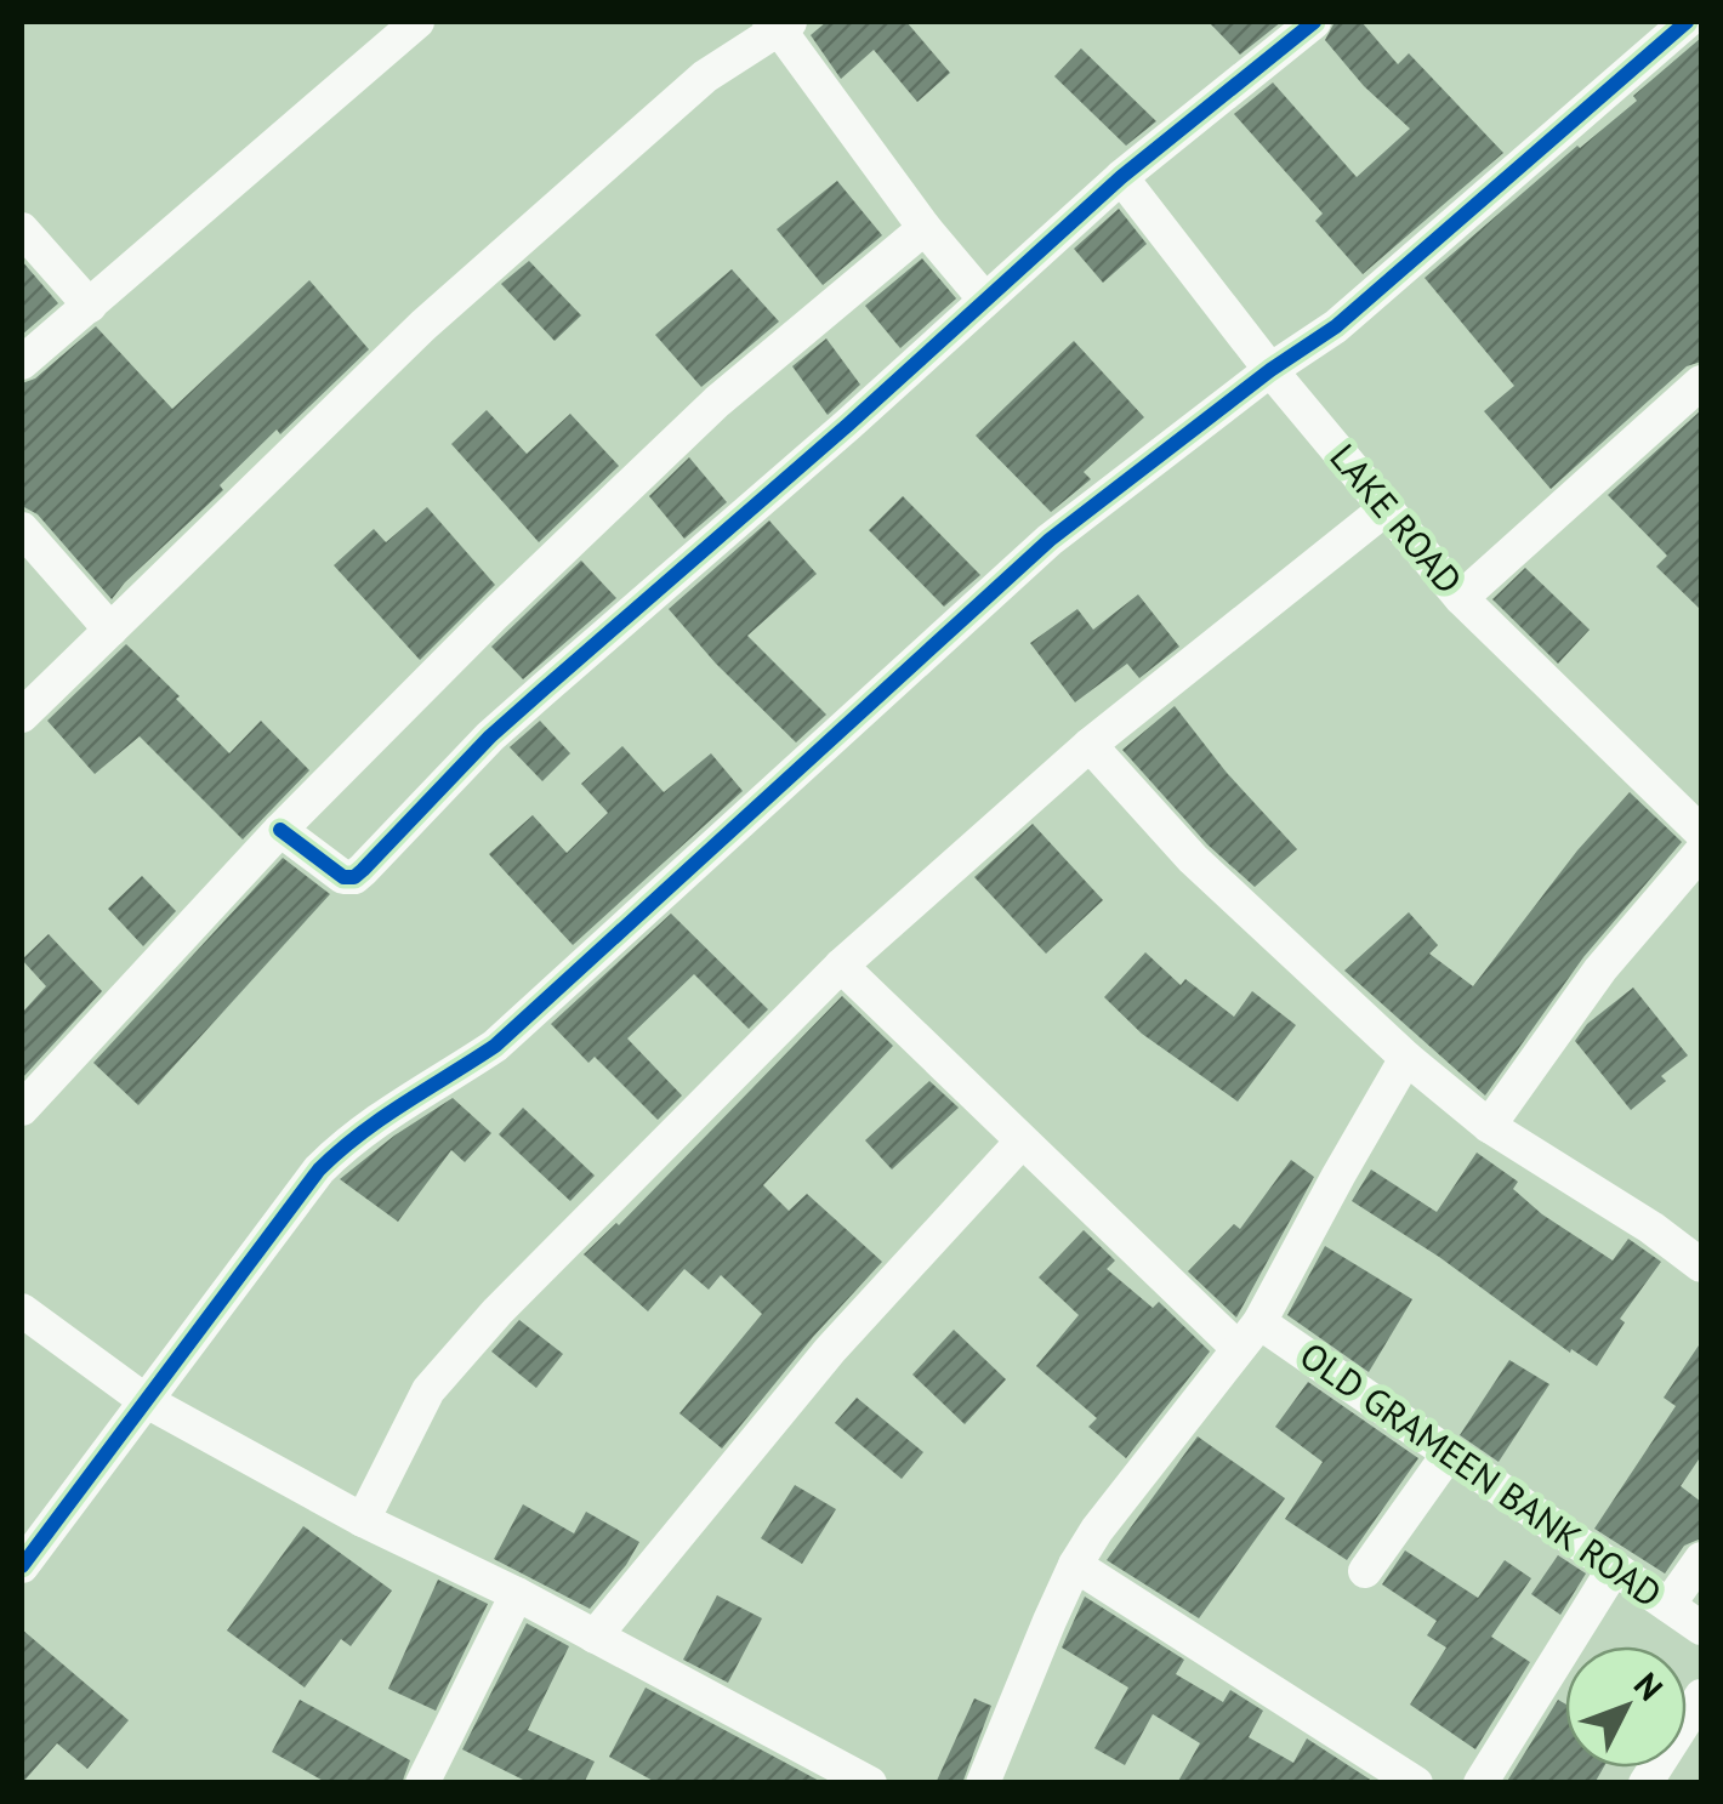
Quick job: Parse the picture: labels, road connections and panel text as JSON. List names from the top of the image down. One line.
{"streets":{"street":["LAKE ROAD","OLD GRAMEEN BANK ROAD"]},"north":"top right"}
